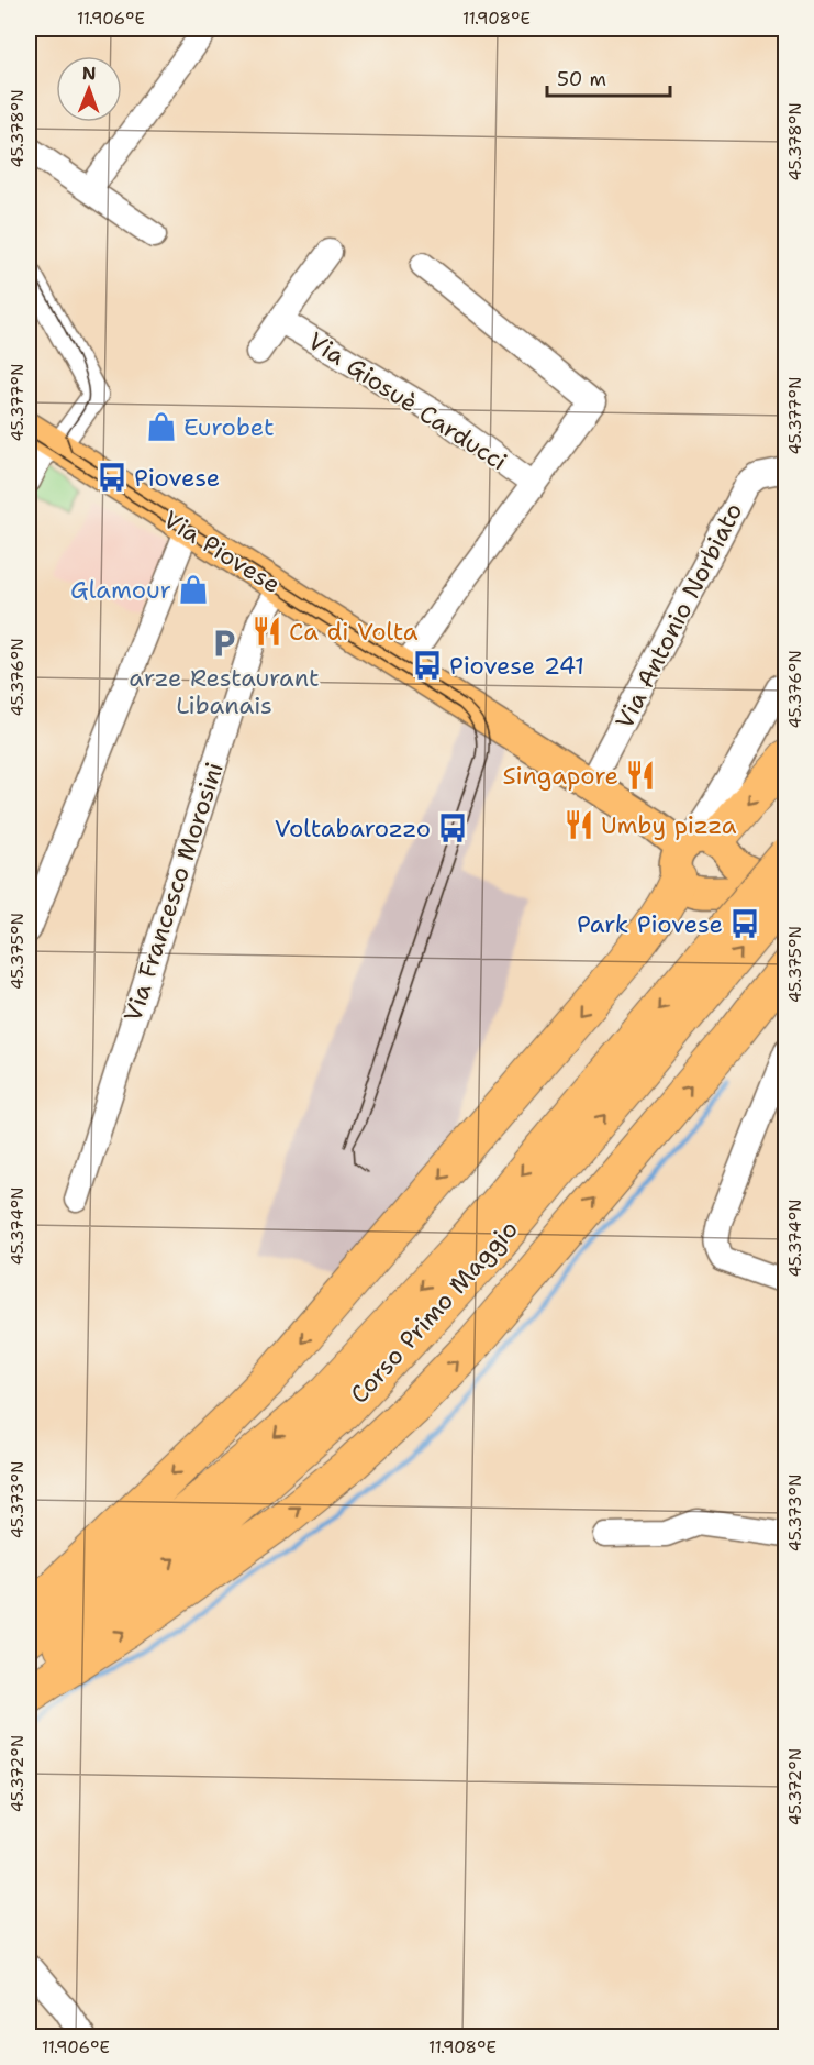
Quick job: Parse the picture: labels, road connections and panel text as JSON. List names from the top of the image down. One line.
{"streets":{"highway":["Corso Primo Maggio"],"main road":["Via Piovese"],"street":["Via Giosuè Carducci","Via Antonio Norbiato","Via Francesco Morosini"]},"crossings":[["Via Giosuè Carducci","Via Piovese"],["Via Piovese","Via Antonio Norbiato"],["Via Piovese","Via Francesco Morosini"],["Via Piovese","Corso Primo Maggio"]],"places":{"shop":["Eurobet","Glamour"],"bus stop":["Piovese","Piovese 241","Voltabarozzo","Park Piovese"],"restaurant":["Ca di Volta","Singapore","Umby pizza"],"parking":["arze Restaurant Libanais"]},"scale_bar":"50 m","north":"top","coordinates":["11.906°E","11.908°E","45.378°N","45.377°N","45.376°N","45.375°N","45.374°N","45.373°N","45.372°N"]}
